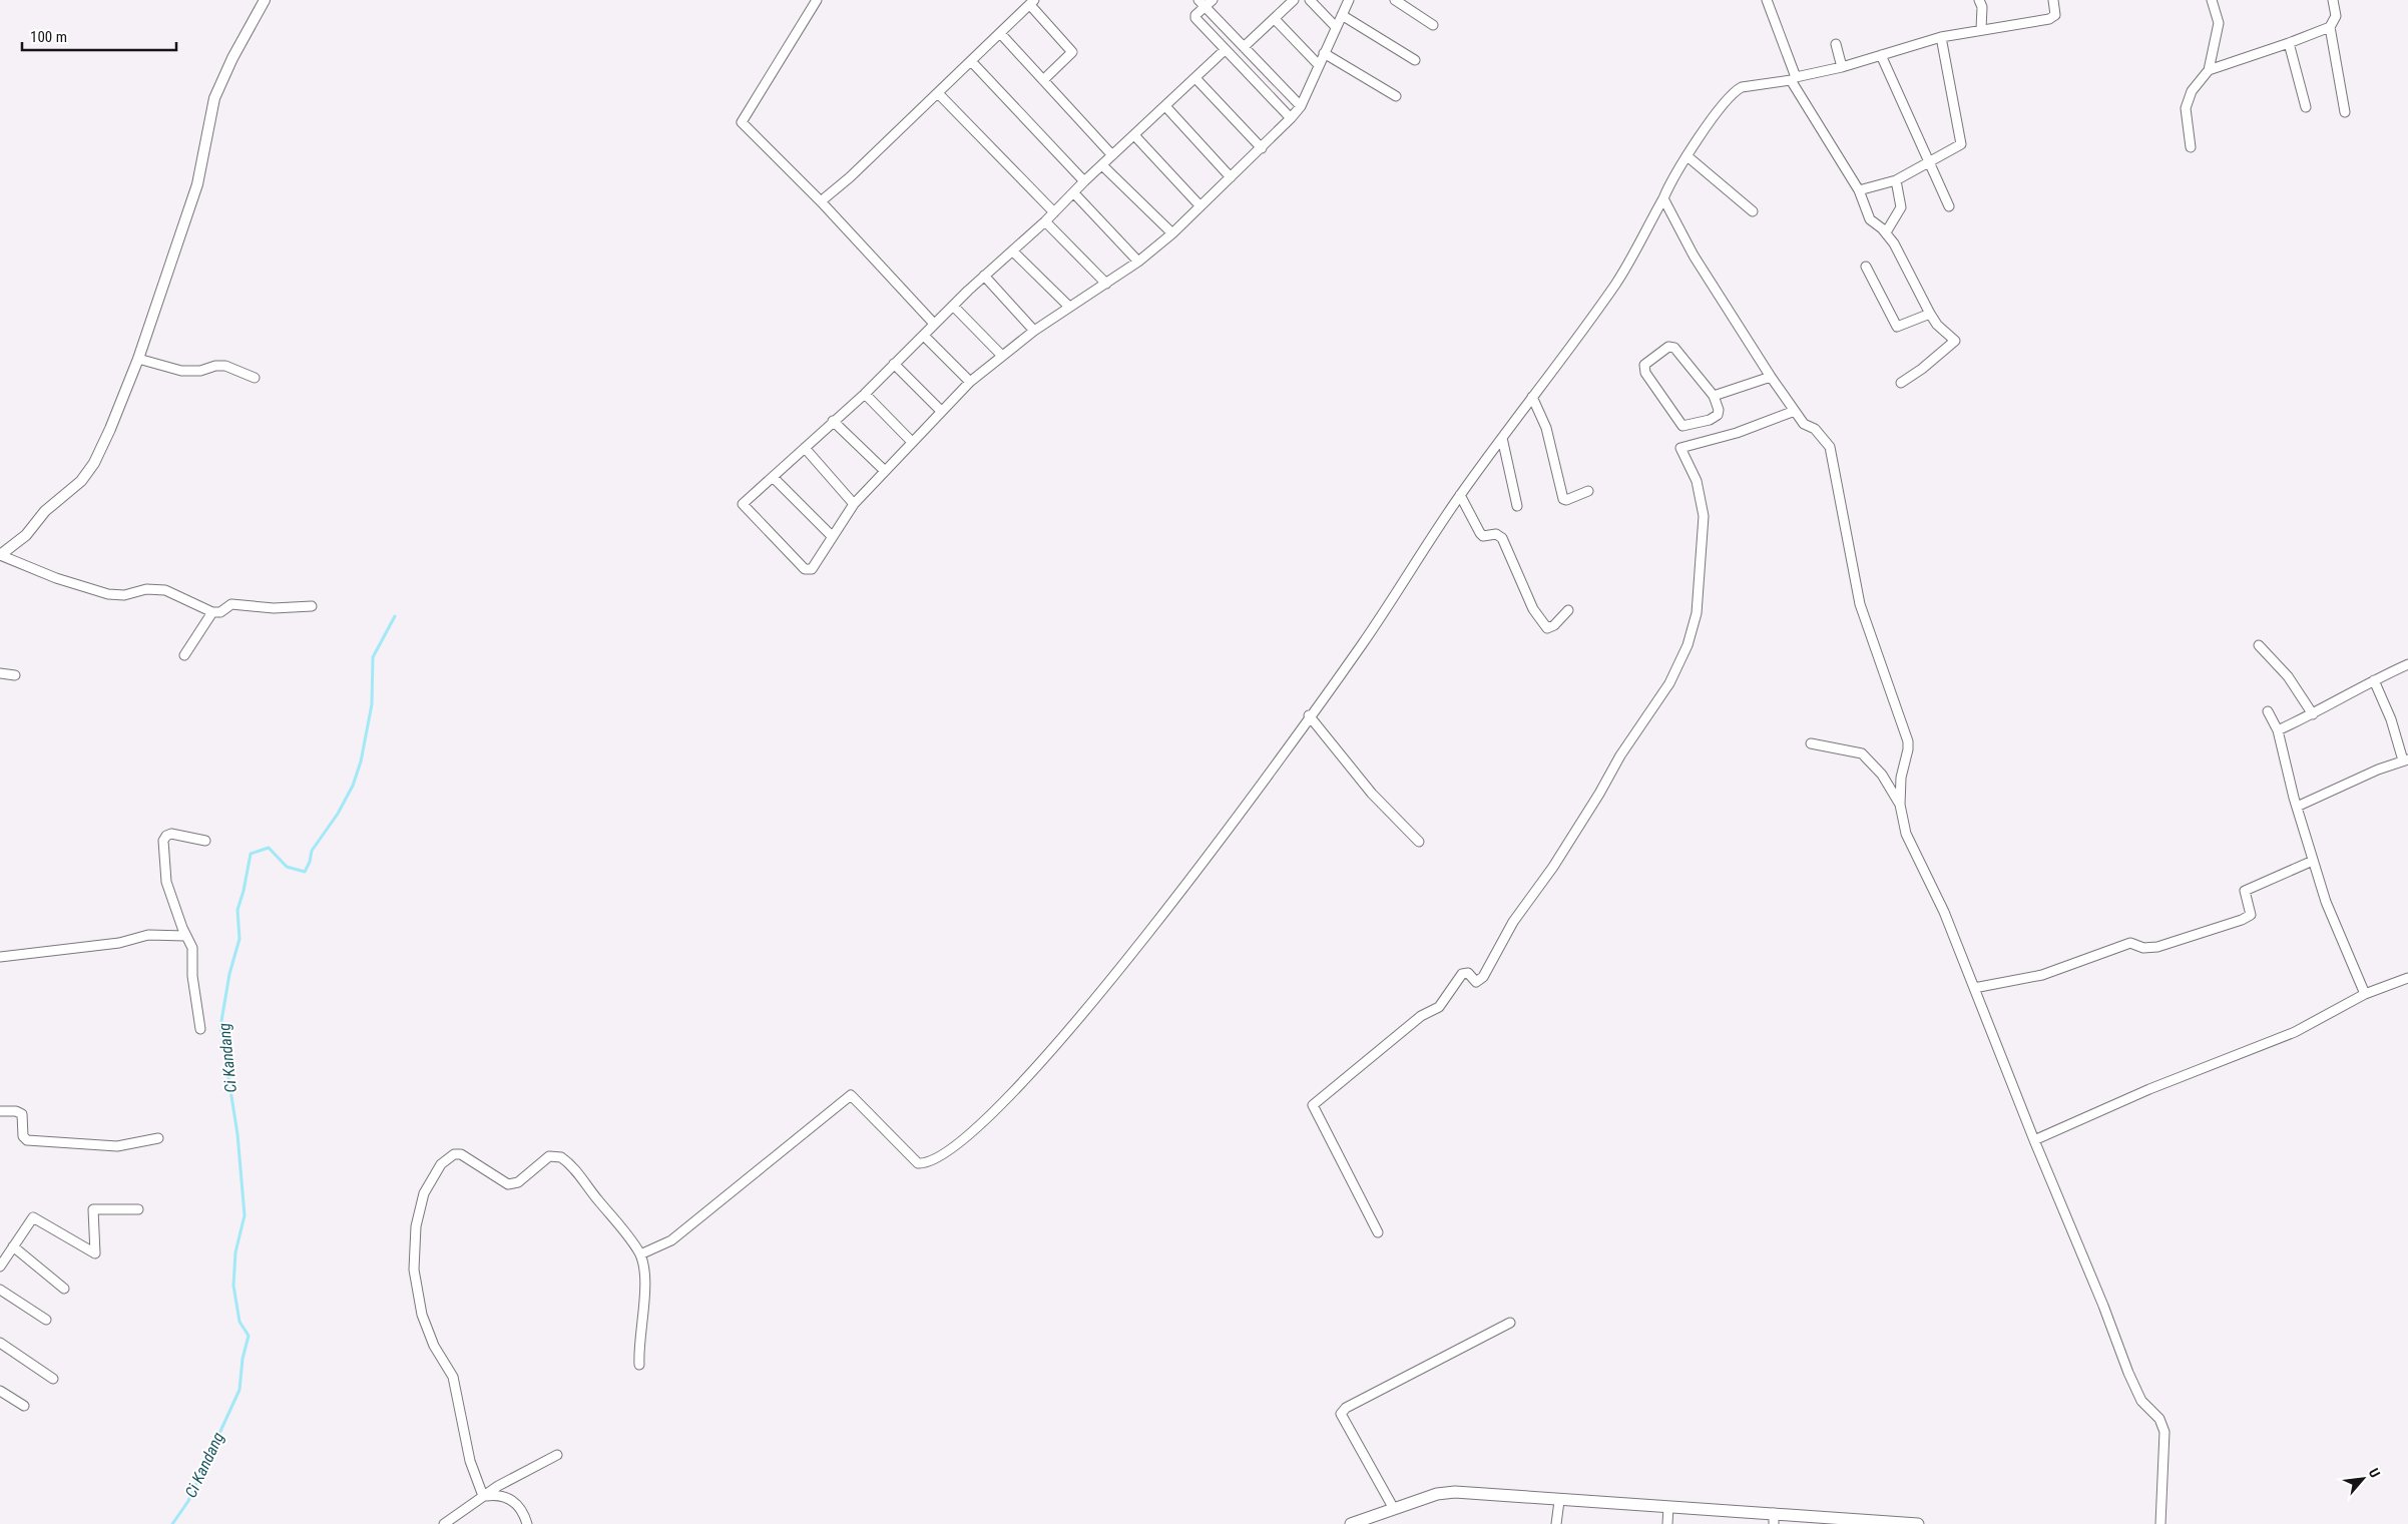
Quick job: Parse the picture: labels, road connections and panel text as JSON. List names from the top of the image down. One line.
{"water":["Ci Kandang"],"scale_bar":"100 m","north":"top right"}
